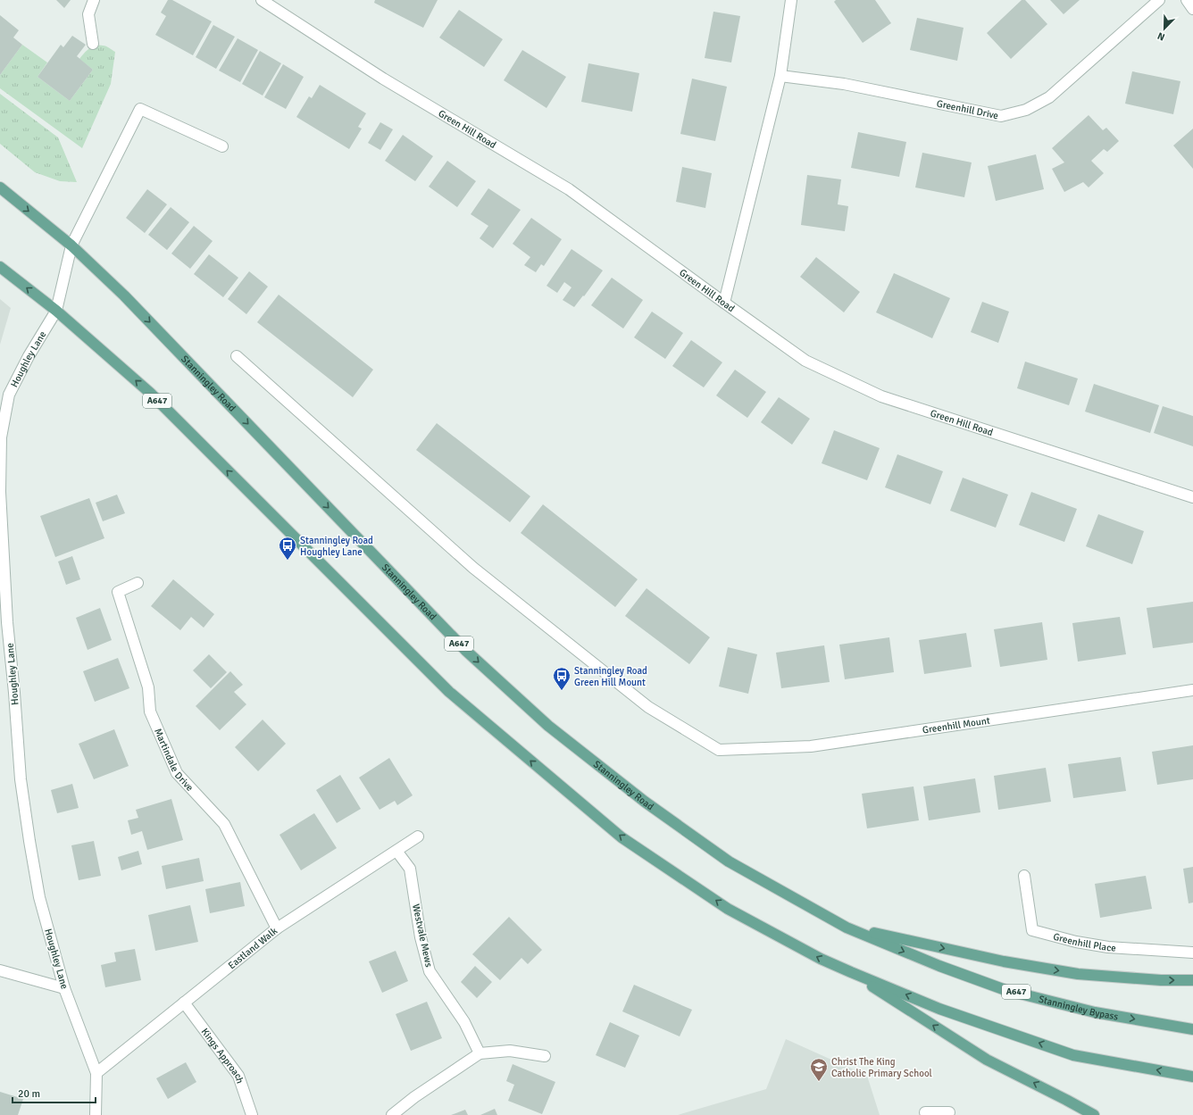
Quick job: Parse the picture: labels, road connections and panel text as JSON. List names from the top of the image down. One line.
{"streets":{"main road":["Stanningley Road","A647","Stanningley Bypass"],"street":["Greenhill Drive","Green Hill Road","Houghley Lane","Greenhill Mount","Martindale Drive","Westvale Mews","Greenhill Place","Eastland Walk","Kings Approach"]},"crossings":[["Houghley Lane","Stanningley Road"],["Houghley Lane","A647"],["Houghley Lane","Eastland Walk"],["Stanningley Road","A647"],["Stanningley Road","Stanningley Bypass"],["A647","Stanningley Bypass"],["Martindale Drive","Eastland Walk"],["Westvale Mews","Eastland Walk"],["Eastland Walk","Kings Approach"]],"places":{"bus stop":["Stanningley Road Houghley Lane","Stanningley Road Green Hill Mount"],"school or university":["Christ The King Catholic Primary School"]},"scale_bar":"20 m","north":"bottom left"}
